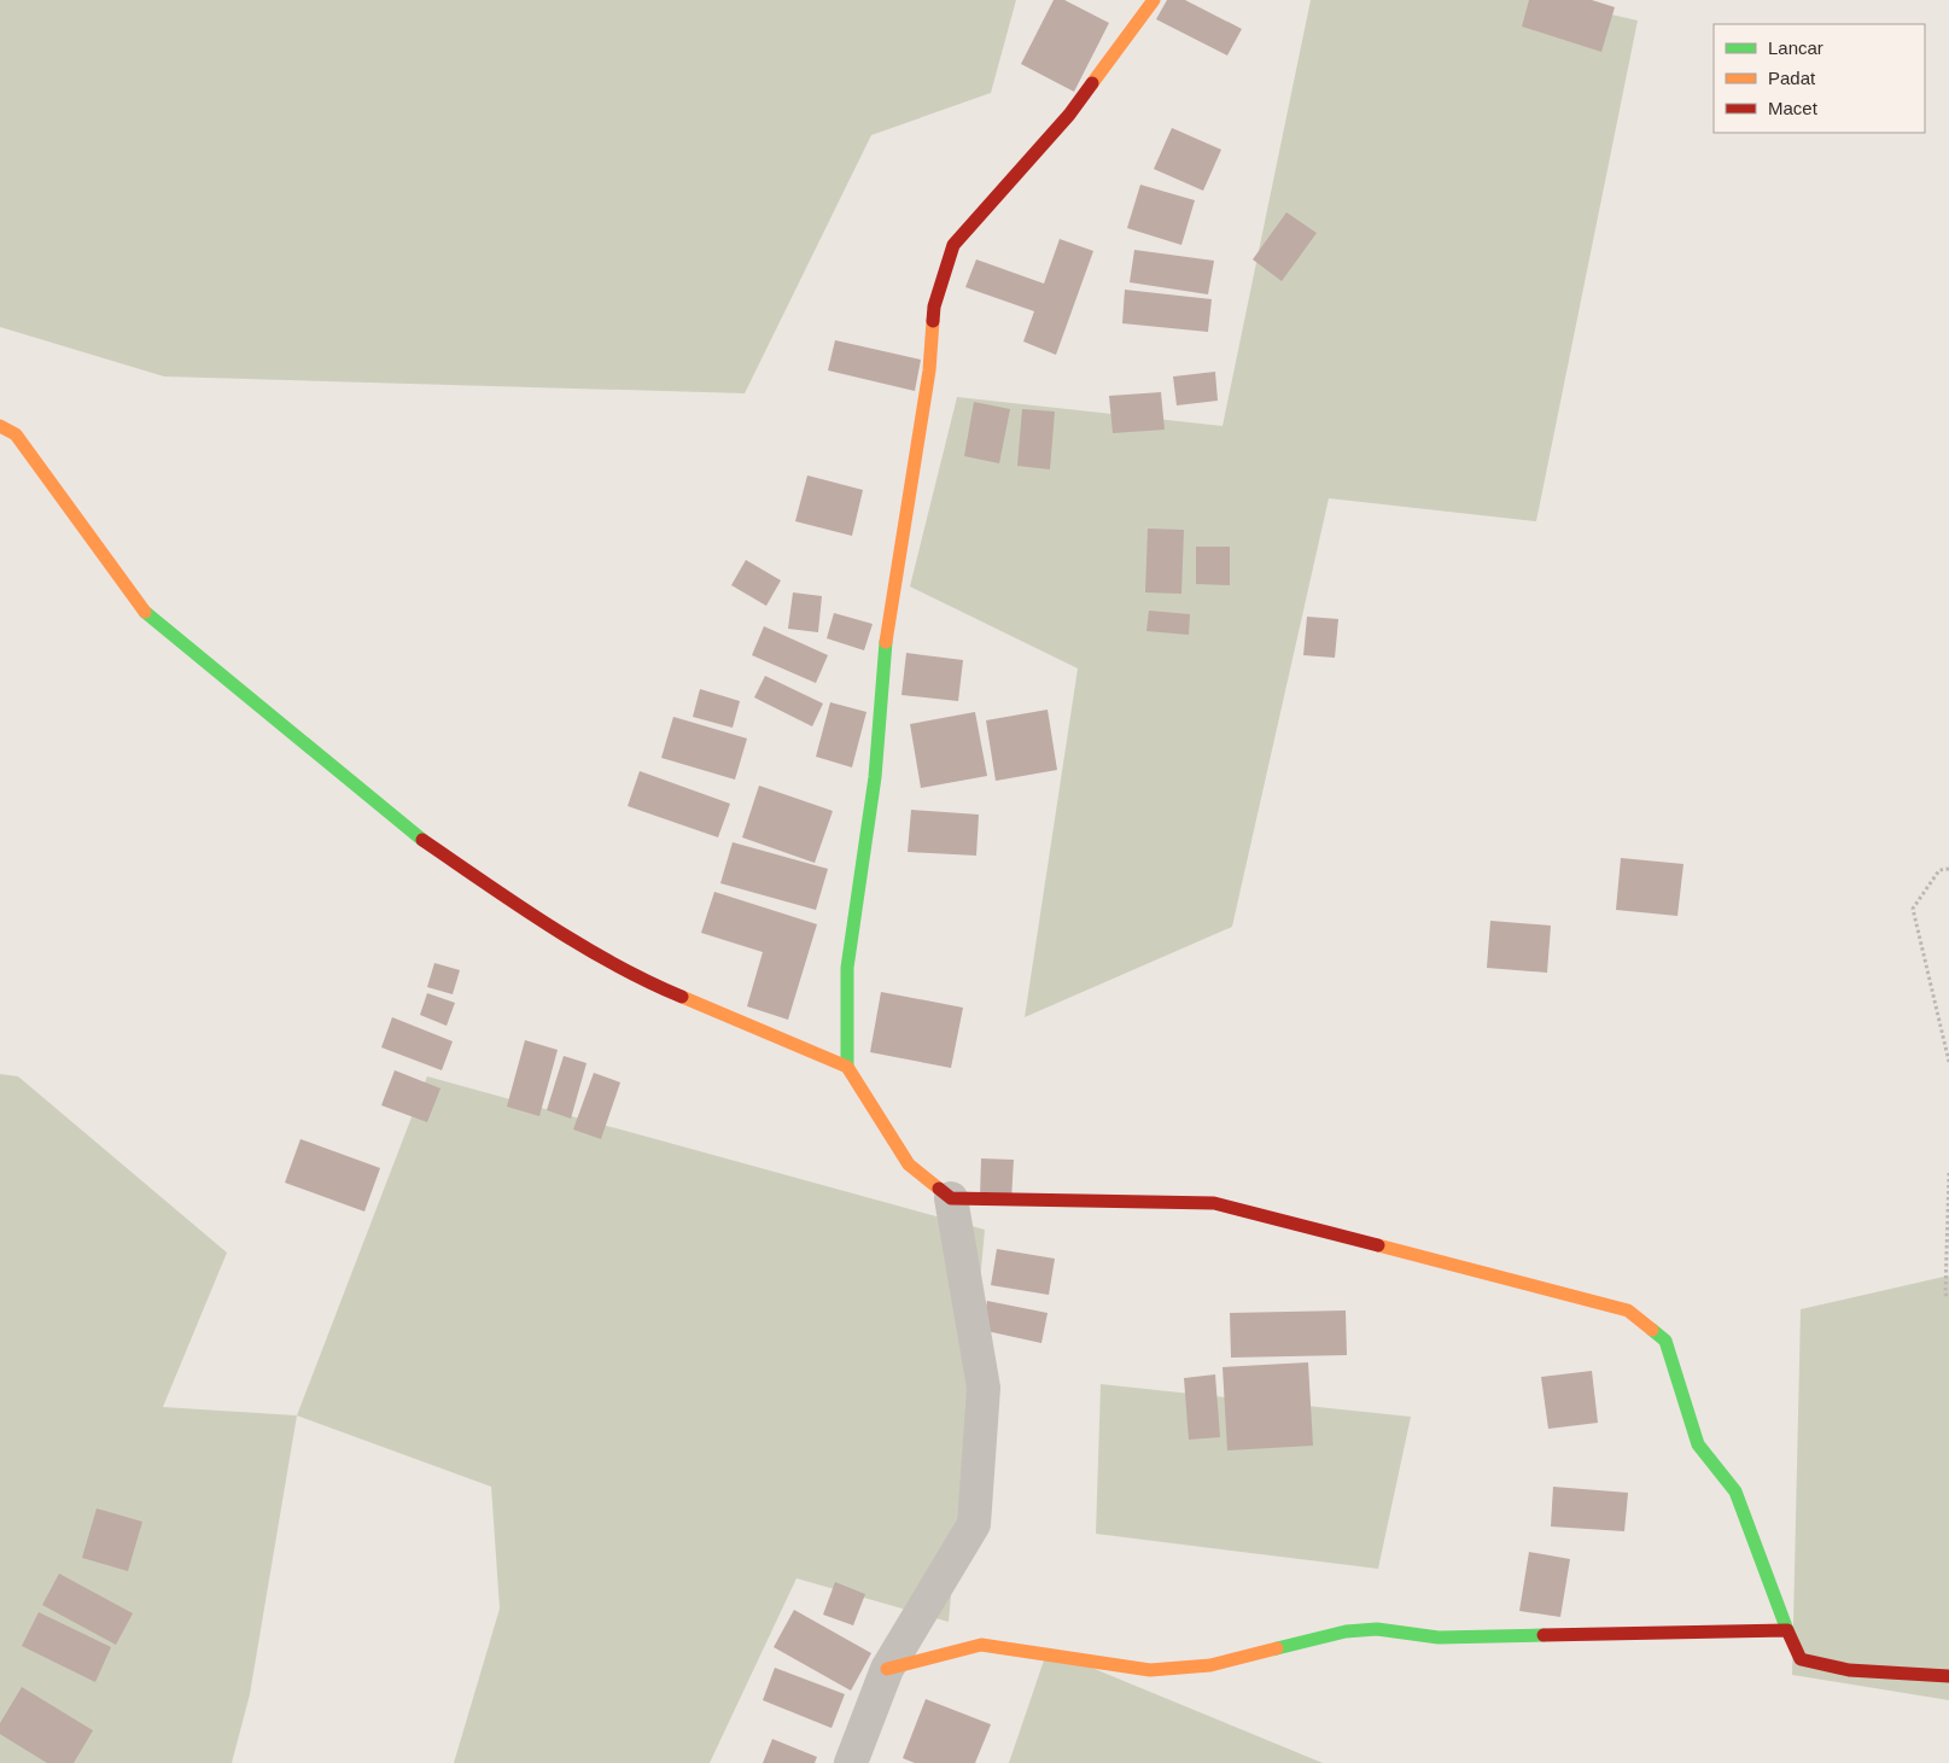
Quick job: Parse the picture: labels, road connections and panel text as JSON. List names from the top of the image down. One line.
{"legend":["Lancar","Padat","Macet"]}
